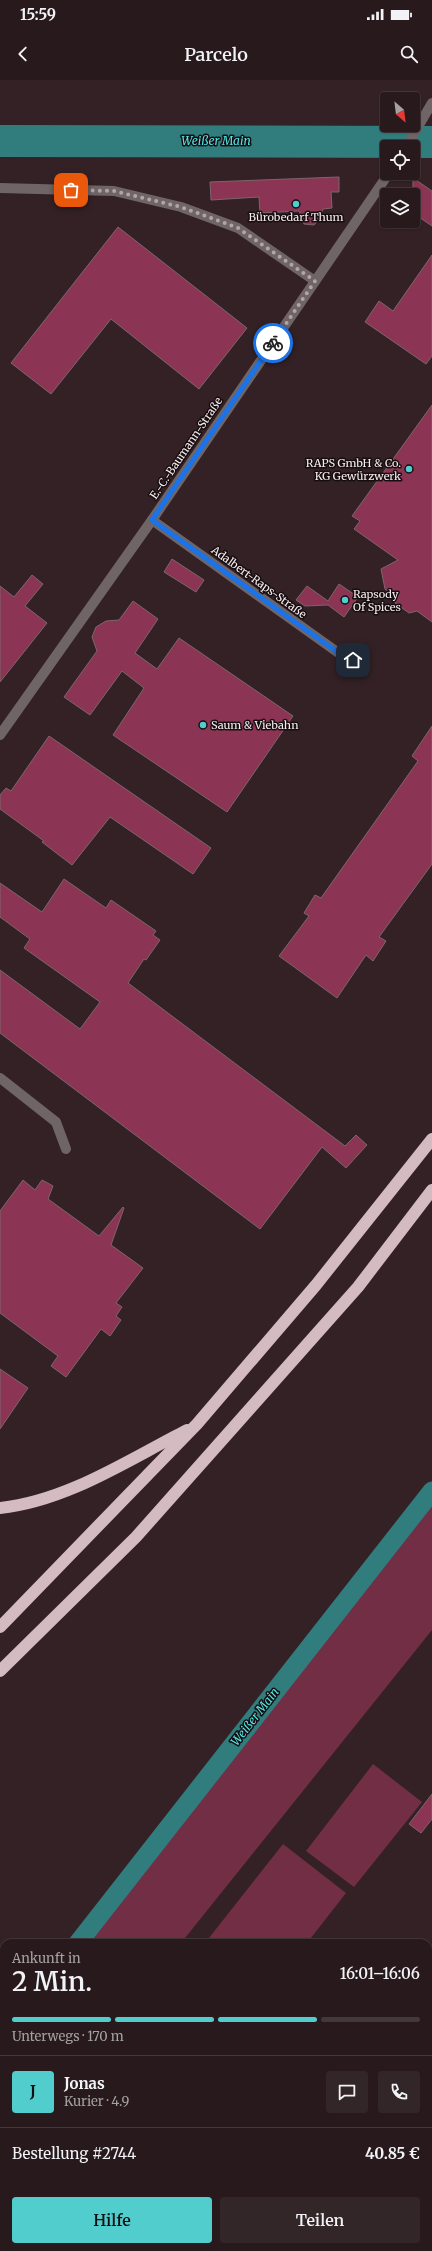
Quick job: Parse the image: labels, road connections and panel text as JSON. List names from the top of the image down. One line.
{"streets":{"street":["E.-C.-Baumann-Straße","Adalbert-Raps-Straße"]},"crossings":[["E.-C.-Baumann-Straße","Adalbert-Raps-Straße"]],"water":["Weißer Main"],"places":["Bürobedarf Thum","RAPS GmbH & Co. KG Gewürzwerk","Rapsody Of Spices","Saum & Viebahn"],"north":"bottom right","page":{"status":"15:59","header":"Parcelo","heading":["2 Min.","Ankunft in","16:01–16:06"],"panel":["Jonas","Kurier · 4.9","Bestellung #2744","40.85 €"],"bar":"Unterwegs · 170 m","round":"J","buttons":["Hilfe","Teilen"]}}
